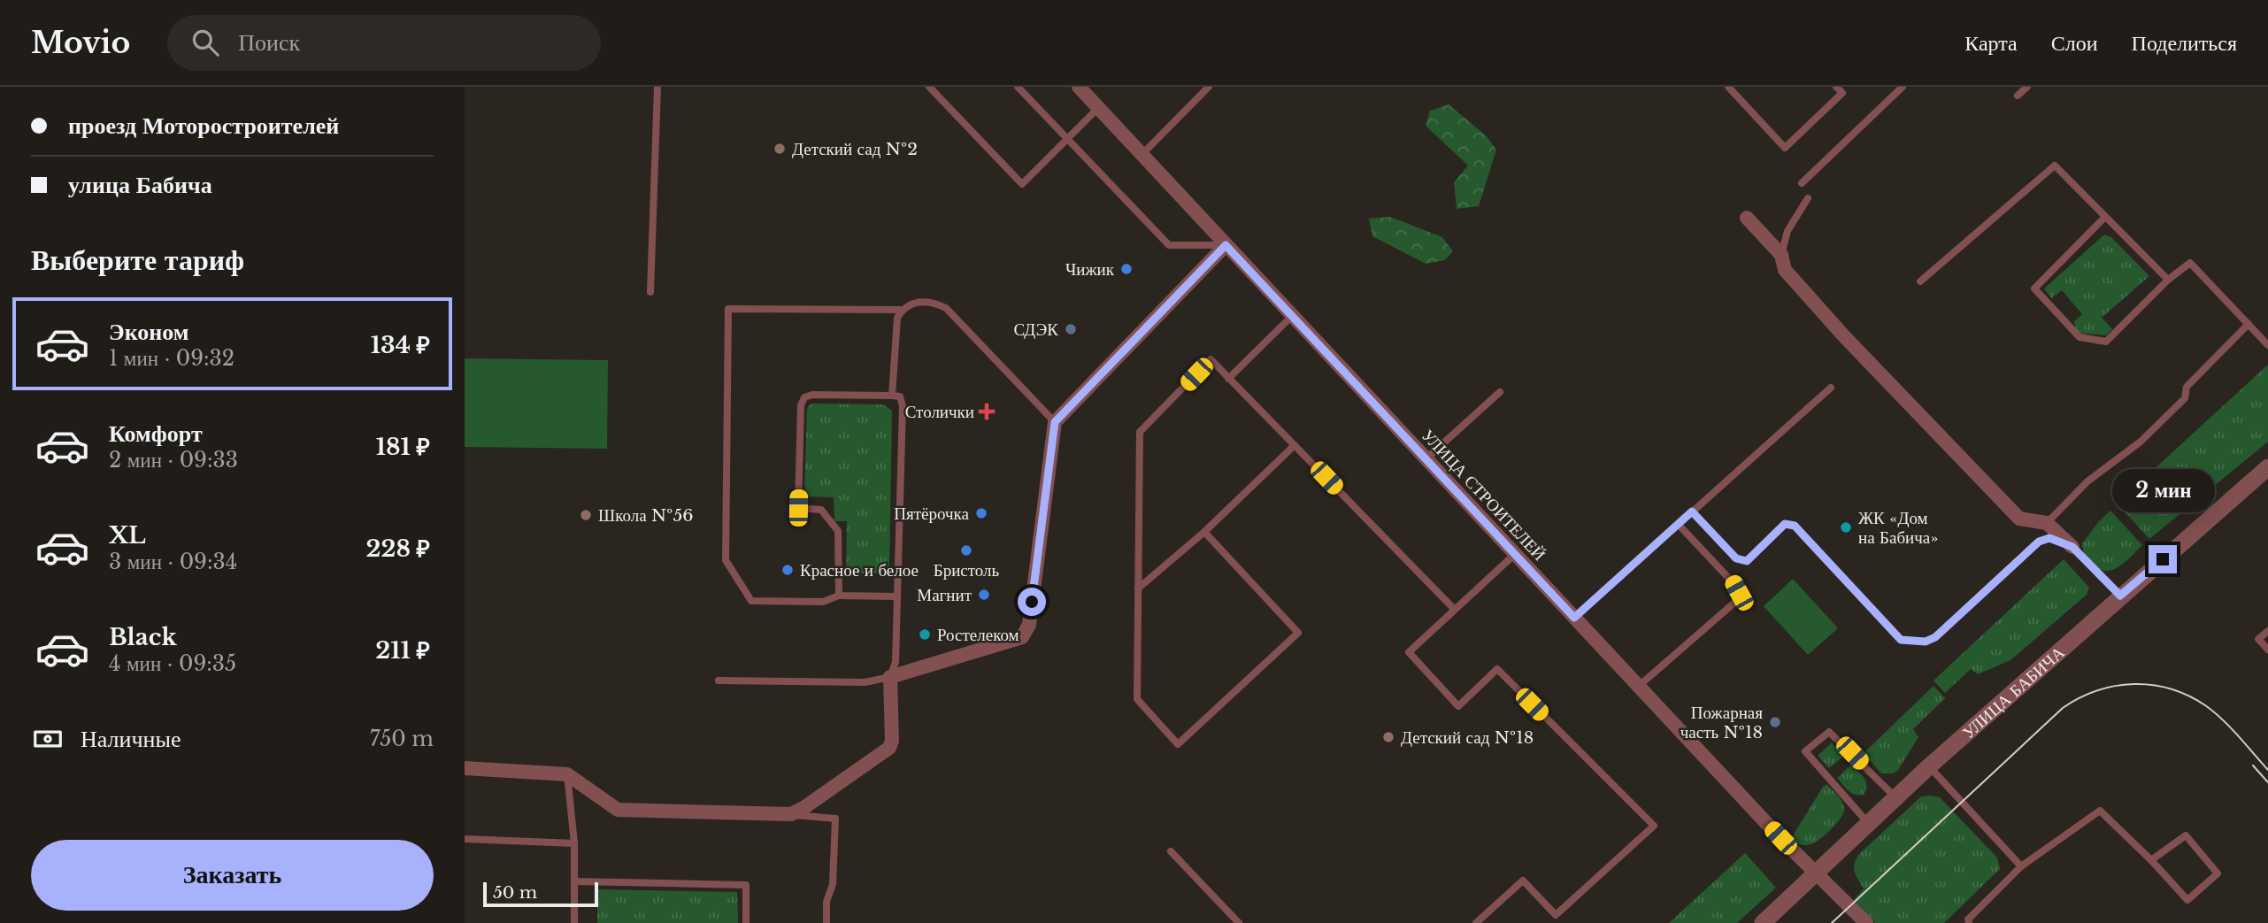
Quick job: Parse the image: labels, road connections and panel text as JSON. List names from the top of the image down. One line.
{"streets":{"street":["УЛИЦА СТРОИТЕЛЕЙ","УЛИЦА БАБИЧА"]},"crossings":[["УЛИЦА СТРОИТЕЛЕЙ","УЛИЦА БАБИЧА"]],"places":{"other":["Детский сад №2","Чижик","СДЭК","Пятёрочка","Школа №56","ЖК «Дом на Бабича»","Бристоль","Красное и белое","Магнит","Ростелеком","Пожарная часть №18","Детский сад №18"],"health":["Столички"]},"scale_bar":"50 m","page":{"header":"Movio","search":"Поиск","nav":["Карта","Слои","Поделиться"],"banner":["проезд Моторостроителей","улица Бабича"],"heading":"Выберите тариф","list":[{"name":"Эконом","note":"1 мин · 09:32","value":"134 ₽"},{"name":"Комфорт","note":"2 мин · 09:33","value":"181 ₽"},{"name":"XL","note":"3 мин · 09:34","value":"228 ₽"},{"name":"Black","note":"4 мин · 09:35","value":"211 ₽"}],"bubble":"2 мин","pay":["Наличные","750 m"],"buttons":"Заказать","scale":"50 m"}}
